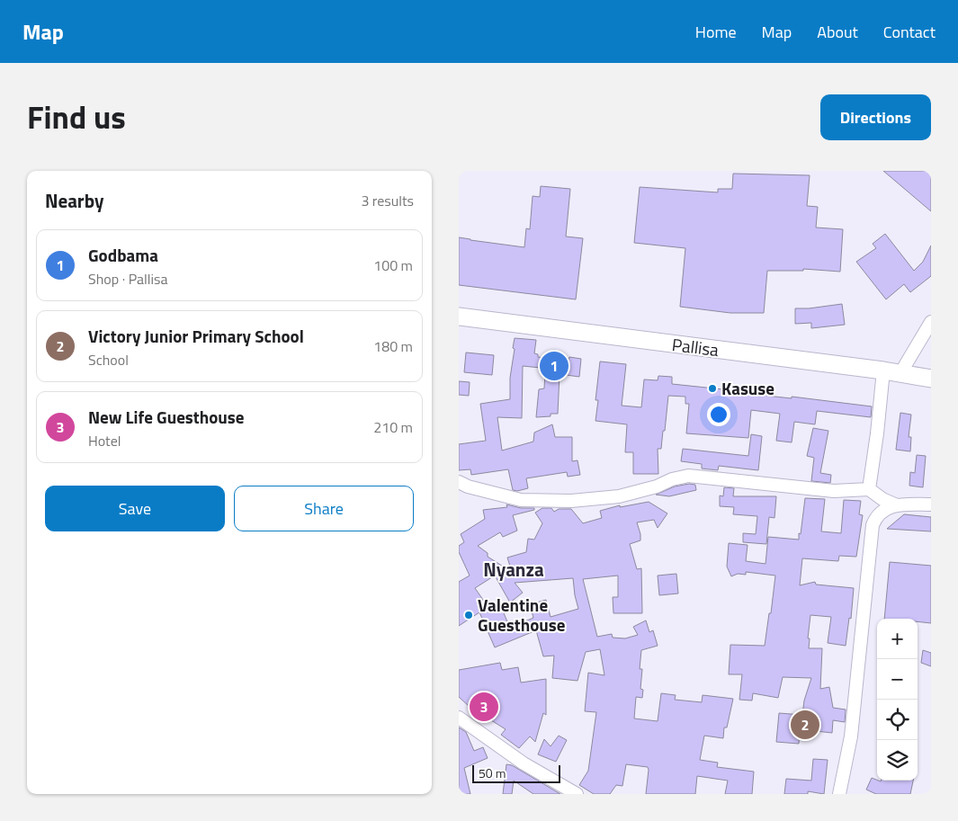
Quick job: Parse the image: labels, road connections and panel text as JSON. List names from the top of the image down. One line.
{"streets":{"main road":["Pallisa"]},"districts":["Nyanza"],"places":["Kasuse","Valentine Guesthouse"],"scale_bar":"50 m","page":{"header":"Map","nav":["Home","Map","About","Contact"],"title":"Find us","buttons":["Directions",["Save","Share"]],"heading":["Nearby","3 results"],"list":[{"mark":"1","name":"Godbama","note":"Shop · Pallisa","value":"100 m"},{"mark":"2","name":"Victory Junior Primary School","note":"School","value":"180 m"},{"mark":"3","name":"New Life Guesthouse","note":"Hotel","value":"210 m"}],"pins":["1","3","2"],"map_buttons":["+","−"],"scale":"50 m"}}
